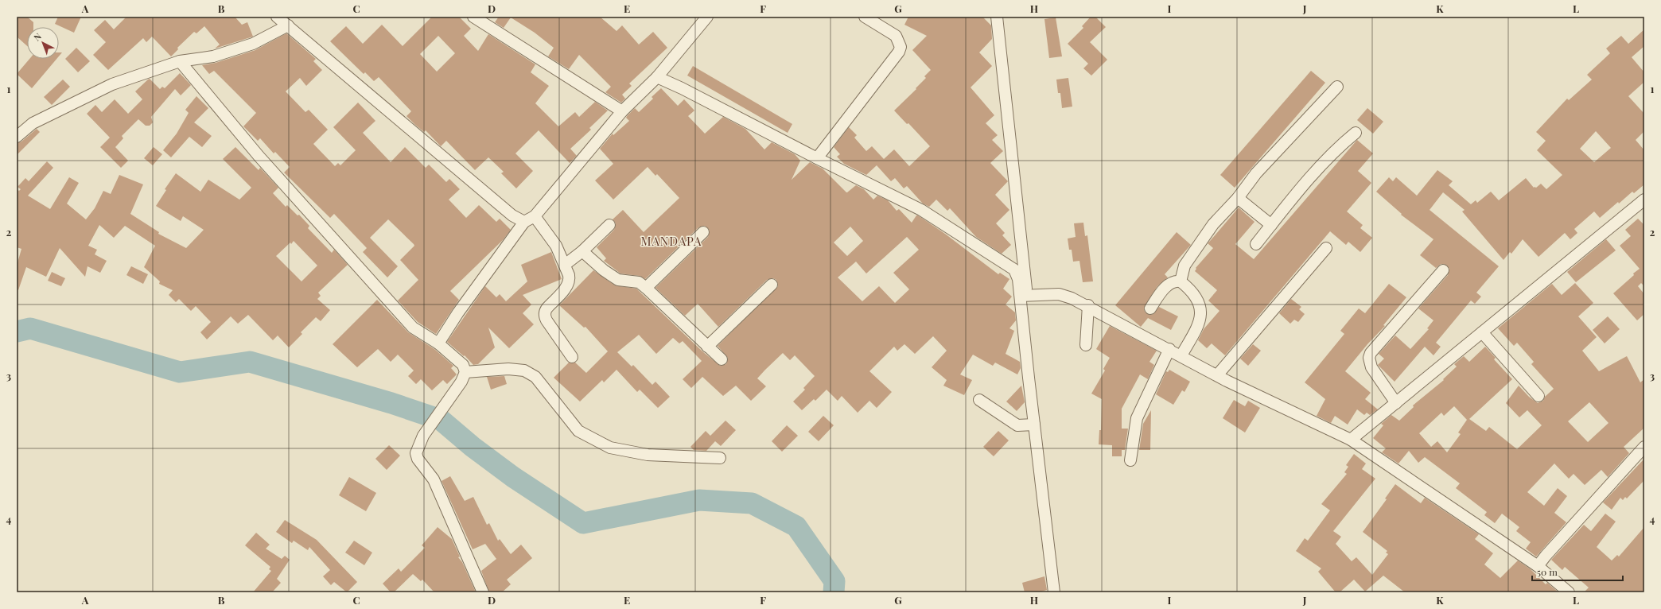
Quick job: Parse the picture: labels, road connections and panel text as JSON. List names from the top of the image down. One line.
{"districts":["MANDAPA"],"scale_bar":"50 m","north":"top left","grid":{"columns":["A","B","C","D","E","F","G","H","I","J","K","L"],"rows":["1","2","3","4"]}}
